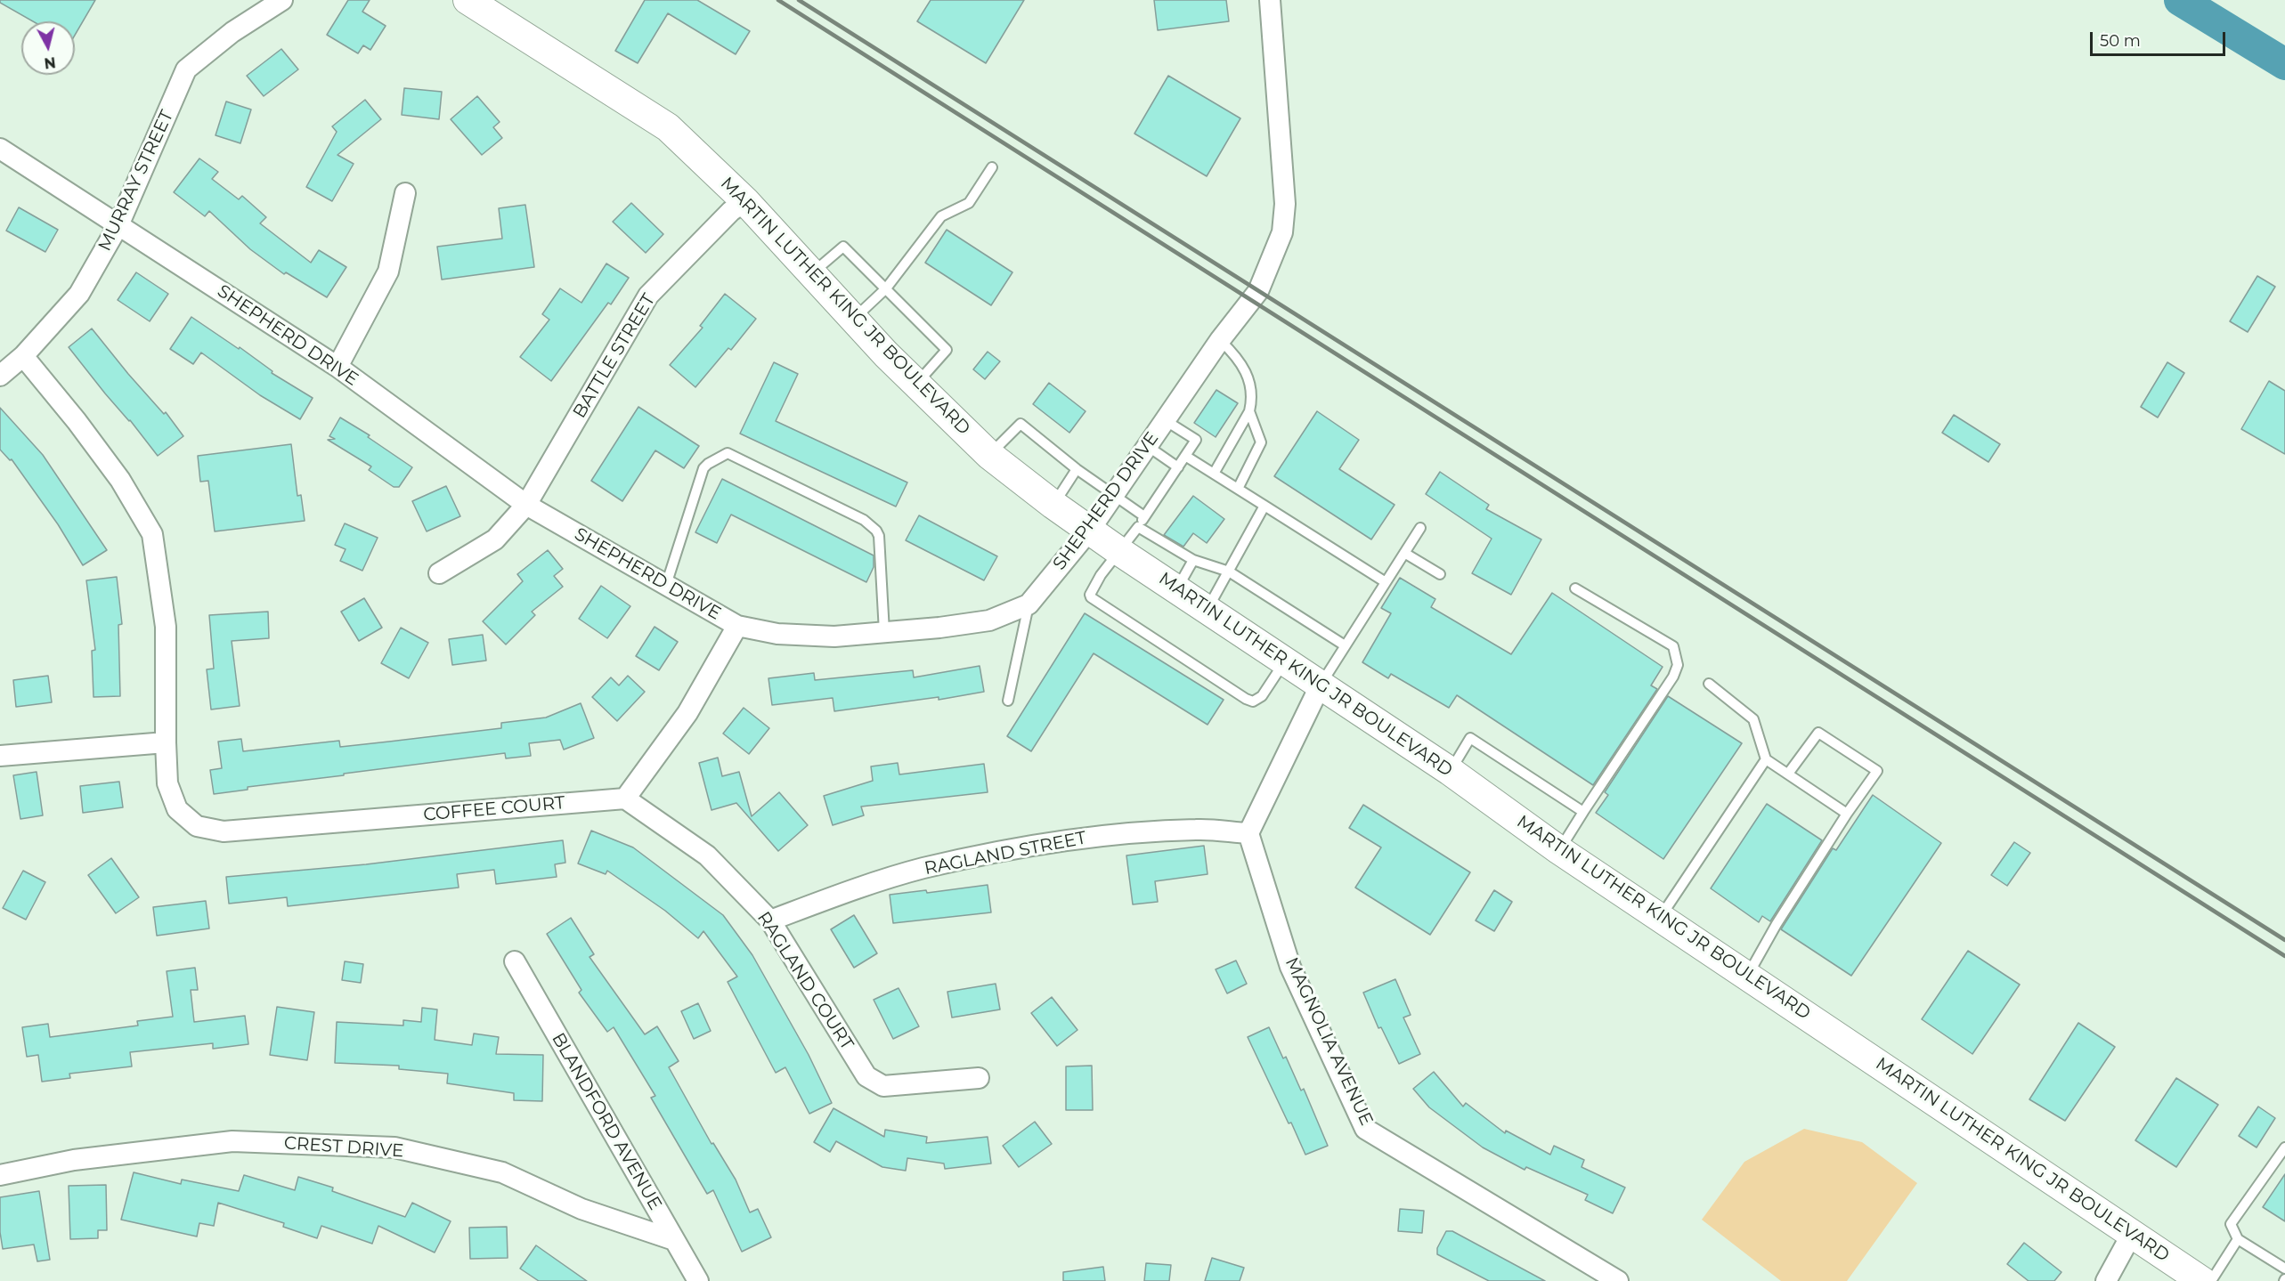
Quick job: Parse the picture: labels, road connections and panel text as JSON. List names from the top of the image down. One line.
{"streets":{"main road":["MARTIN LUTHER KING JR BOULEVARD"],"street":["MURRAY STREET","SHEPHERD DRIVE","BATTLE STREET","COFFEE COURT","RAGLAND STREET","RAGLAND COURT","MAGNOLIA AVENUE","BLANDFORD AVENUE","CREST DRIVE"]},"crossings":[["MURRAY STREET","SHEPHERD DRIVE"],["MARTIN LUTHER KING JR BOULEVARD","SHEPHERD DRIVE"],["MARTIN LUTHER KING JR BOULEVARD","BATTLE STREET"],["SHEPHERD DRIVE","BATTLE STREET"],["COFFEE COURT","RAGLAND COURT"],["RAGLAND STREET","RAGLAND COURT"],["RAGLAND STREET","MAGNOLIA AVENUE"],["BLANDFORD AVENUE","CREST DRIVE"]],"scale_bar":"50 m","north":"bottom"}
